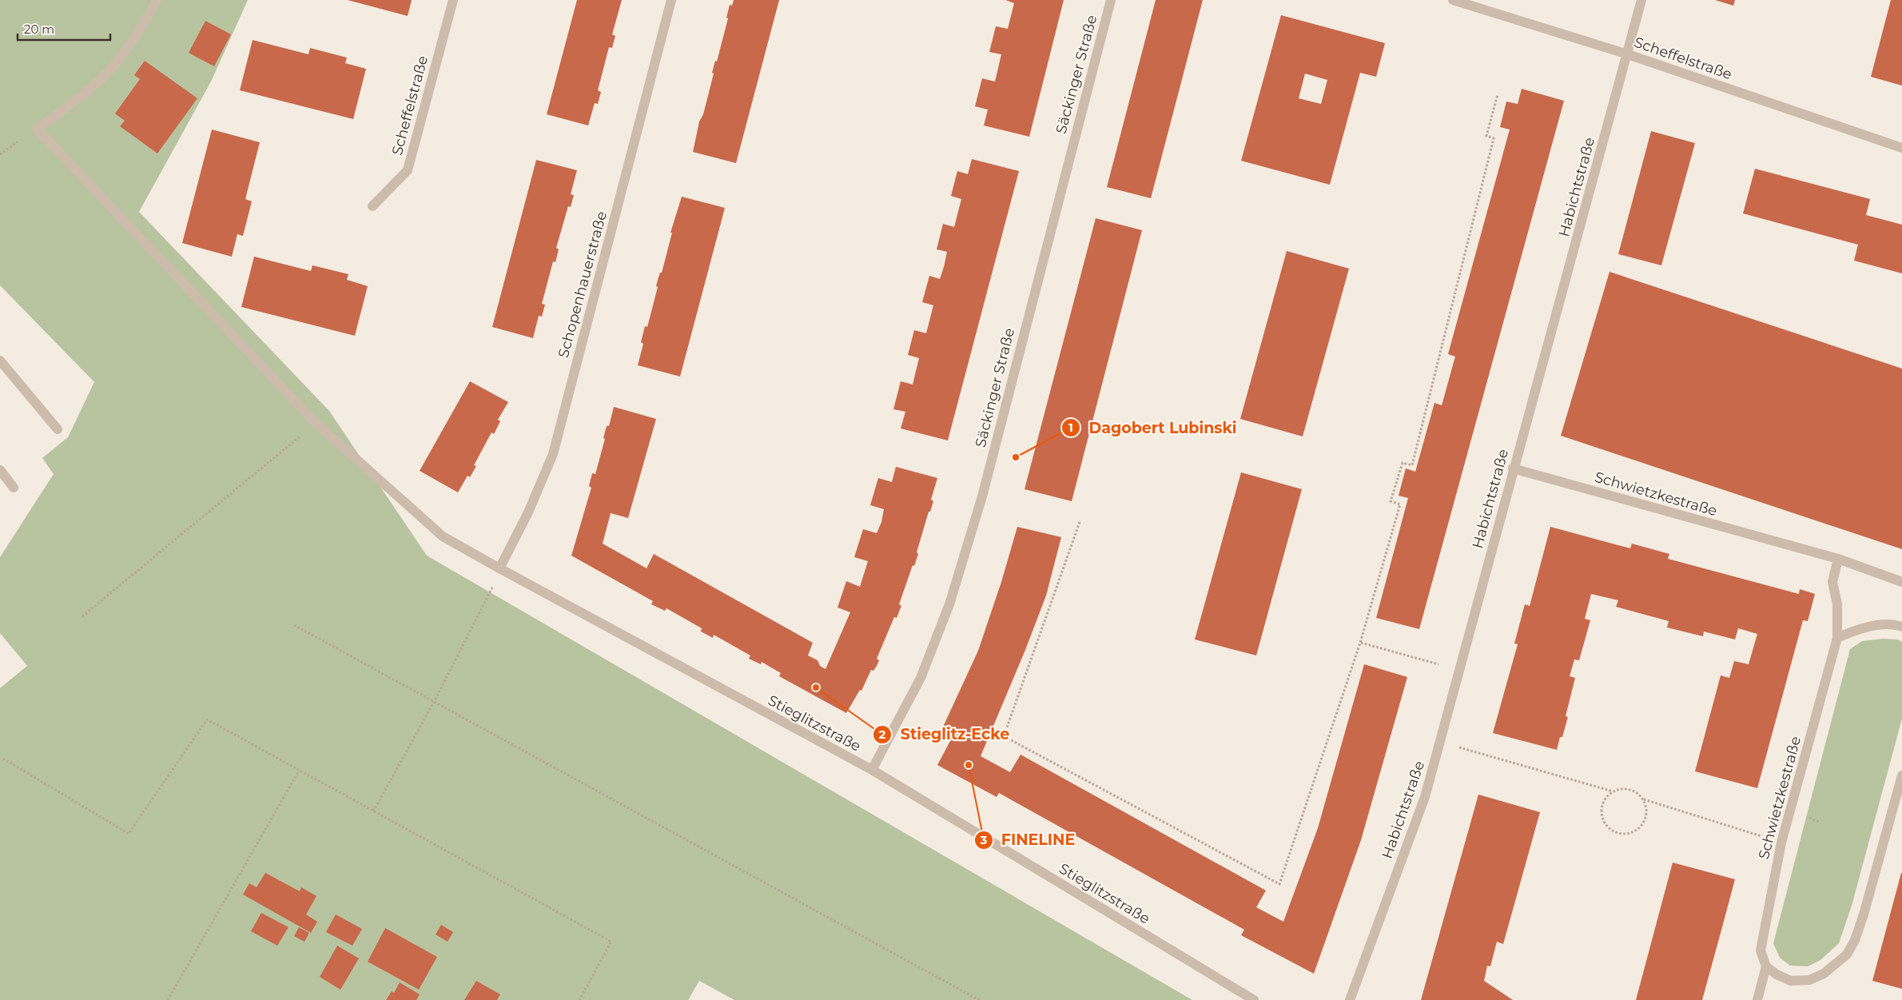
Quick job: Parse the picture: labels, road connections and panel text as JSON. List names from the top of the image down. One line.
{"streets":{"street":["Scheffelstraße","Säckinger Straße","Habichtstraße","Schopenhauerstraße","Schwietzkestraße","Stieglitzstraße"]},"crossings":[["Scheffelstraße","Habichtstraße"],["Säckinger Straße","Stieglitzstraße"],["Habichtstraße","Schwietzkestraße"],["Schopenhauerstraße","Stieglitzstraße"]],"places":["Dagobert Lubinski","Stieglitz-Ecke","FINELINE"],"scale_bar":"20 m"}
